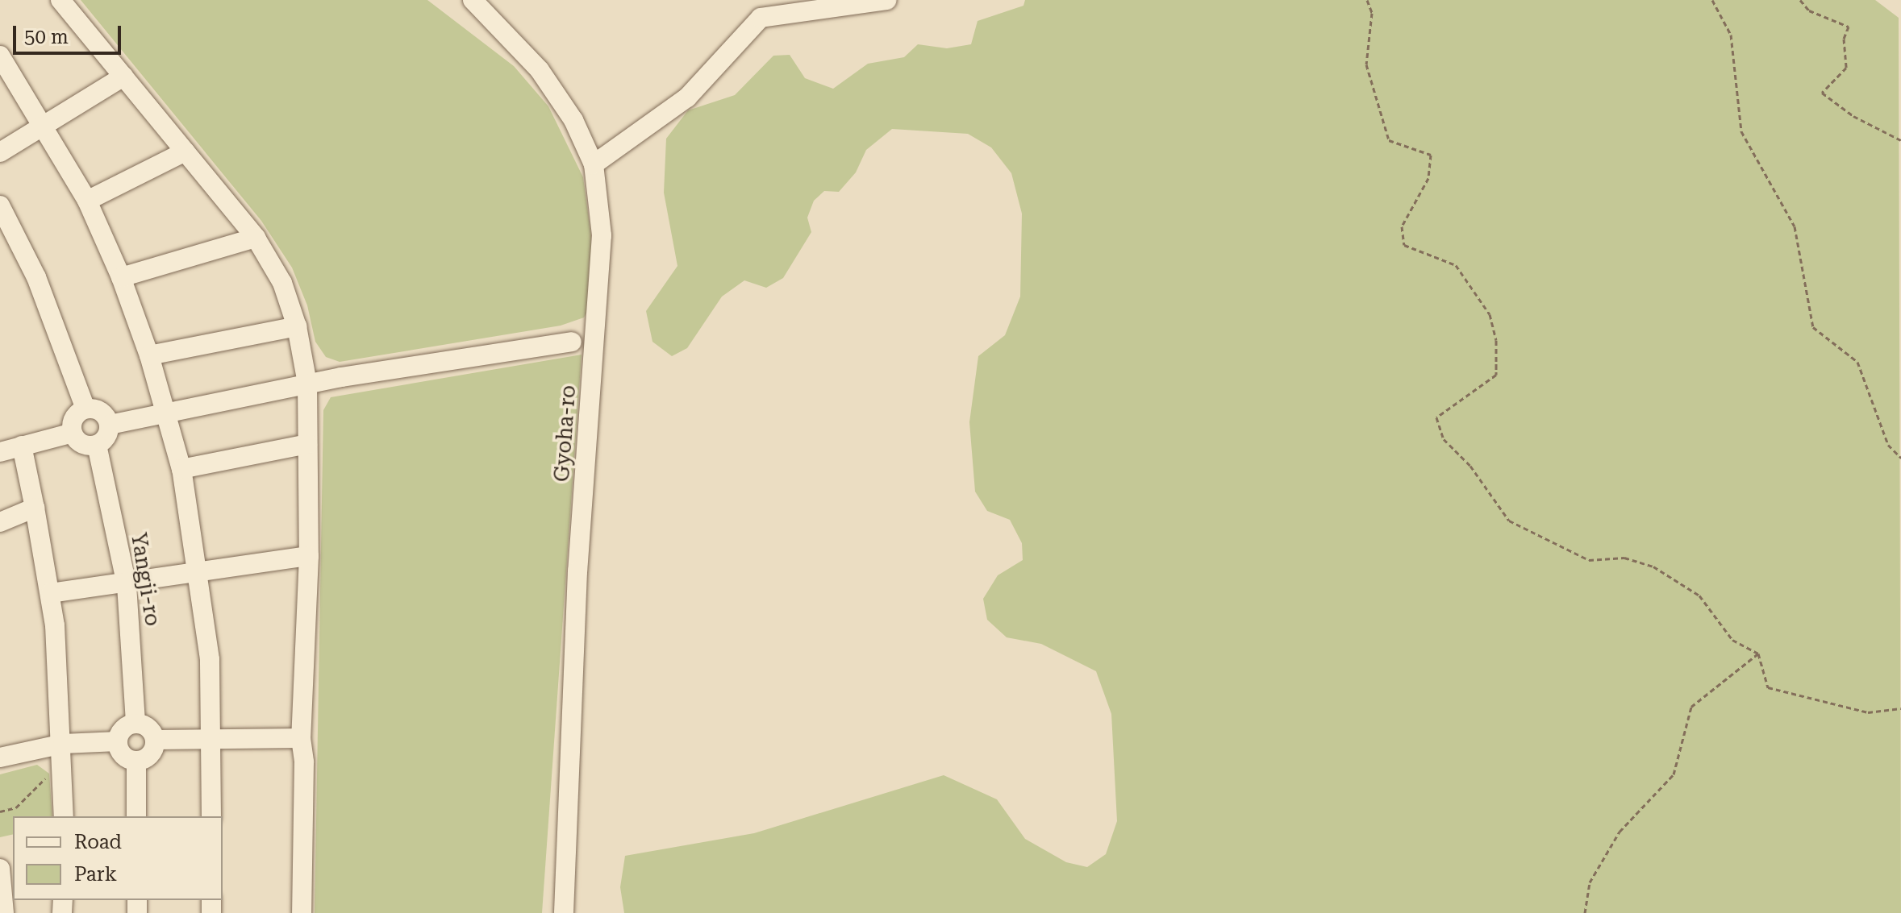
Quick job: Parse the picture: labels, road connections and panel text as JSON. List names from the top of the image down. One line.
{"streets":{"street":["Gyoha-ro","Yangji-ro"]},"legend":["Road","Park"],"scale_bar":"50 m"}
